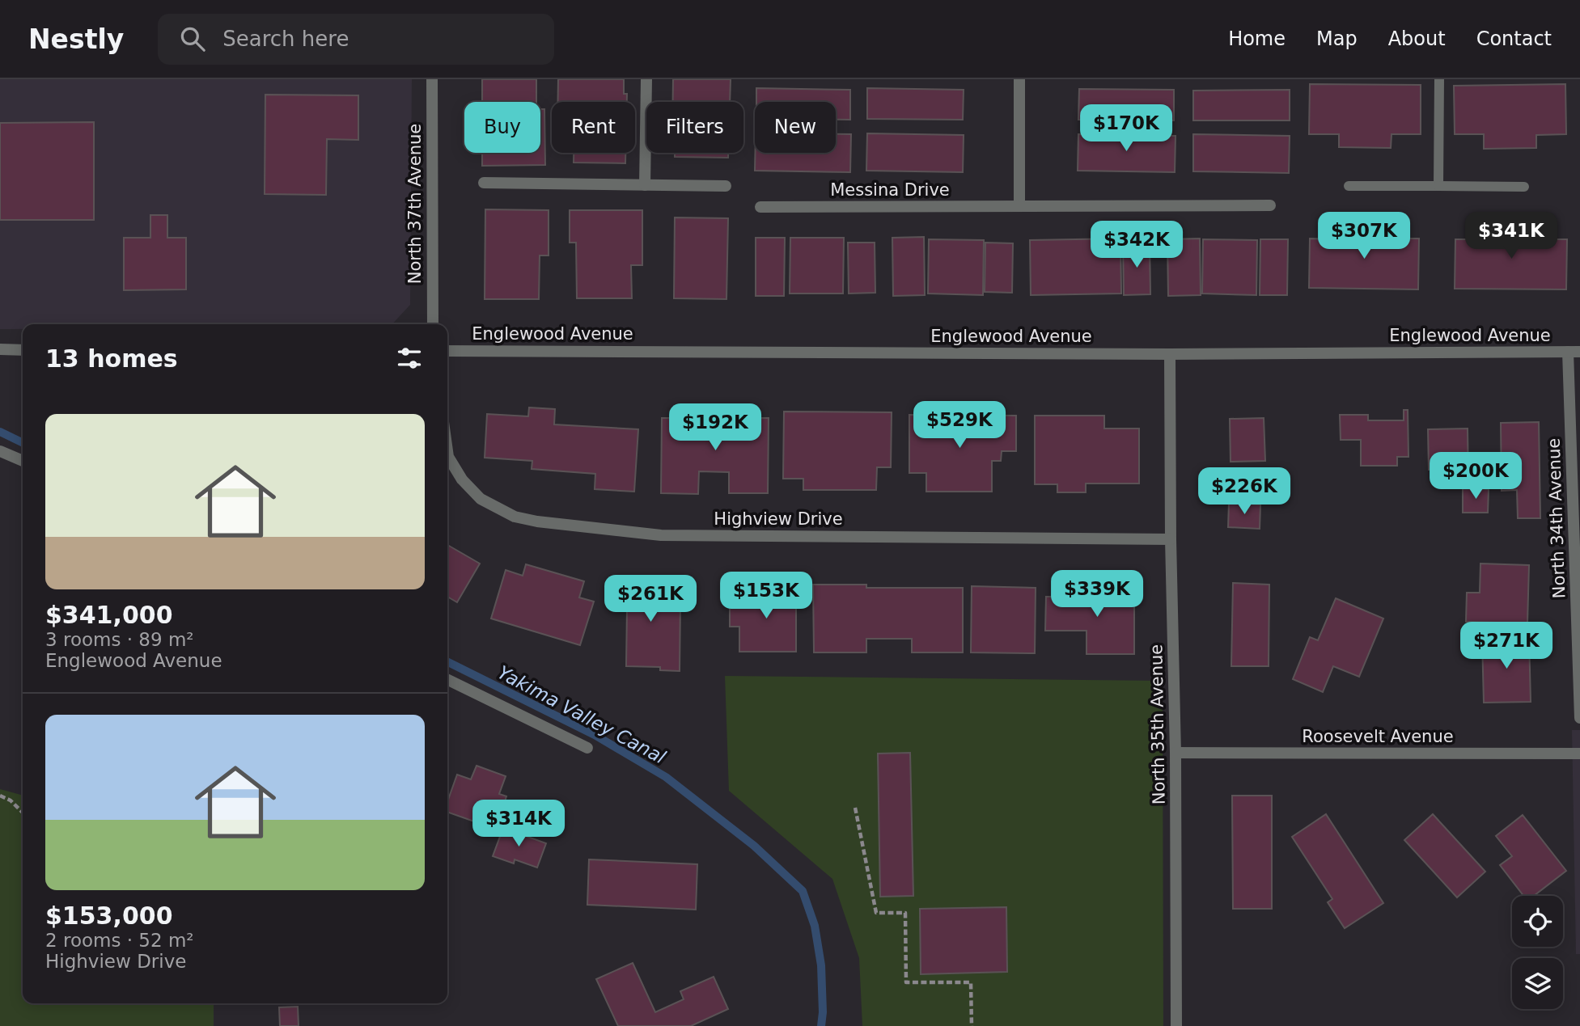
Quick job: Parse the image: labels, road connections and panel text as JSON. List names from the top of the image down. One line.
{"streets":{"street":["Messina Drive","North 37th Avenue","Englewood Avenue","North 34th Avenue","Highview Drive","North 35th Avenue","Roosevelt Avenue"]},"crossings":[["Englewood Avenue","North 34th Avenue"],["Englewood Avenue","North 35th Avenue"],["Highview Drive","North 35th Avenue"],["North 35th Avenue","Roosevelt Avenue"]],"water":["Yakima Valley Canal"],"page":{"header":"Nestly","search":"Search here","nav":["Home","Map","About","Contact"],"chip":["Buy","Rent","Filters","New"],"price":["$170K","$307K","$341K","$342K","$529K","$192K","$200K","$226K","$339K","$153K","$261K","$271K","$314K"],"heading":"13 homes","list":[{"name":"$341,000","note":"3 rooms · 89 m² · Englewood Avenue"},{"name":"$153,000","note":"2 rooms · 52 m² · Highview Drive"}]}}
